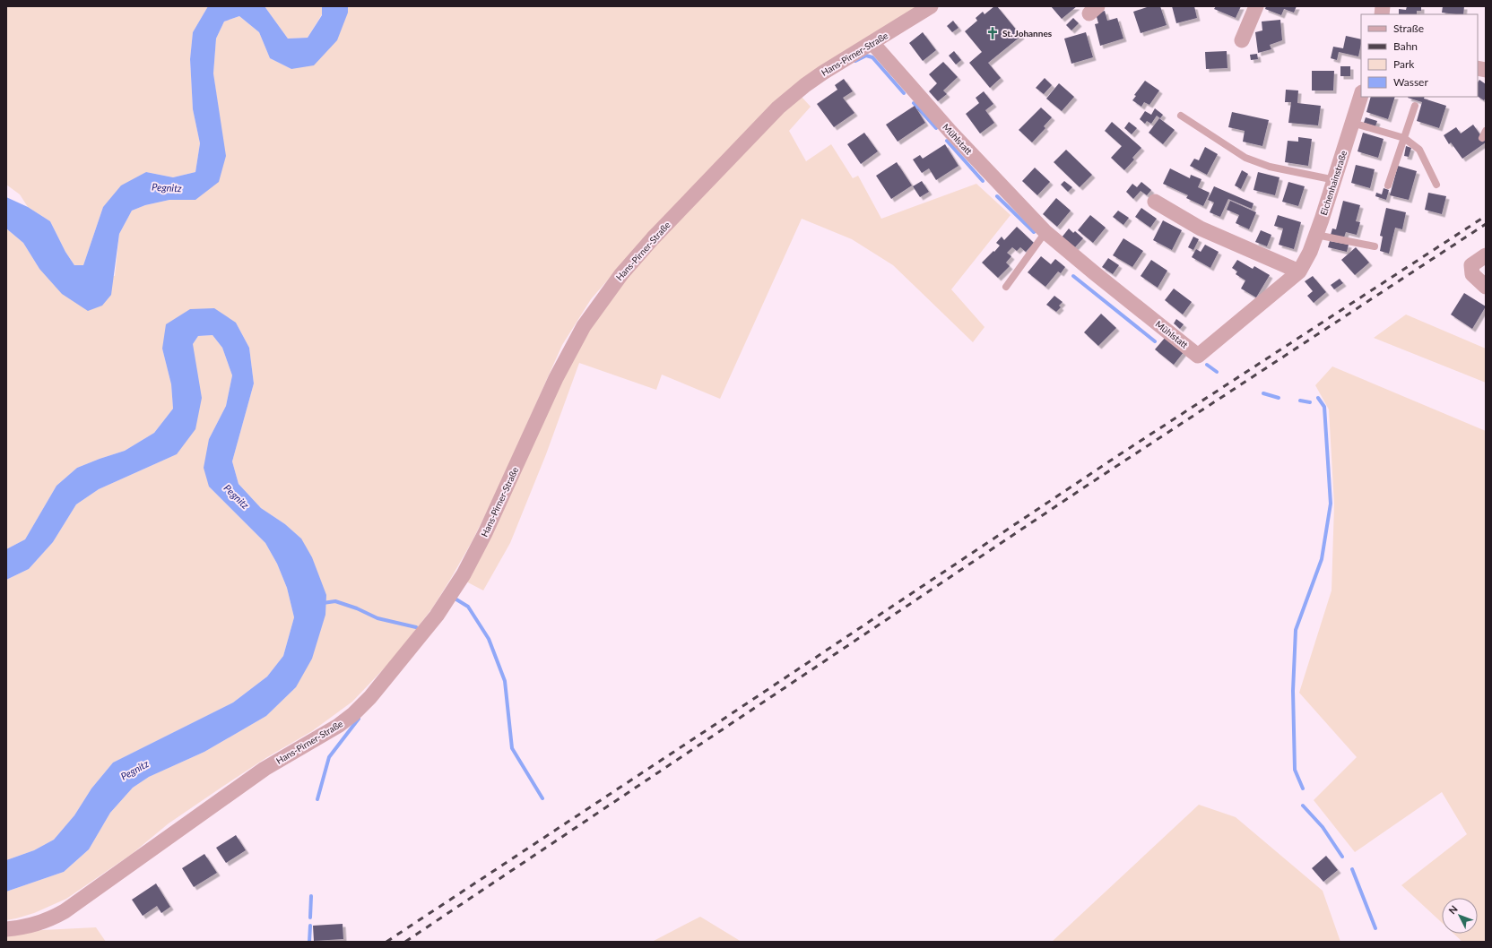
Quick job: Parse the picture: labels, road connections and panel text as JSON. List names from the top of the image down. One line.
{"streets":{"street":["Hans-Pirner-Straße","Mühlstatt","Eichenhainstraße"]},"crossings":[["Hans-Pirner-Straße","Mühlstatt"],["Mühlstatt","Eichenhainstraße"]],"water":["Pegnitz"],"places":{"church":["St. Johannes"]},"legend":["Straße","Bahn","Park","Wasser"],"north":"top left"}
